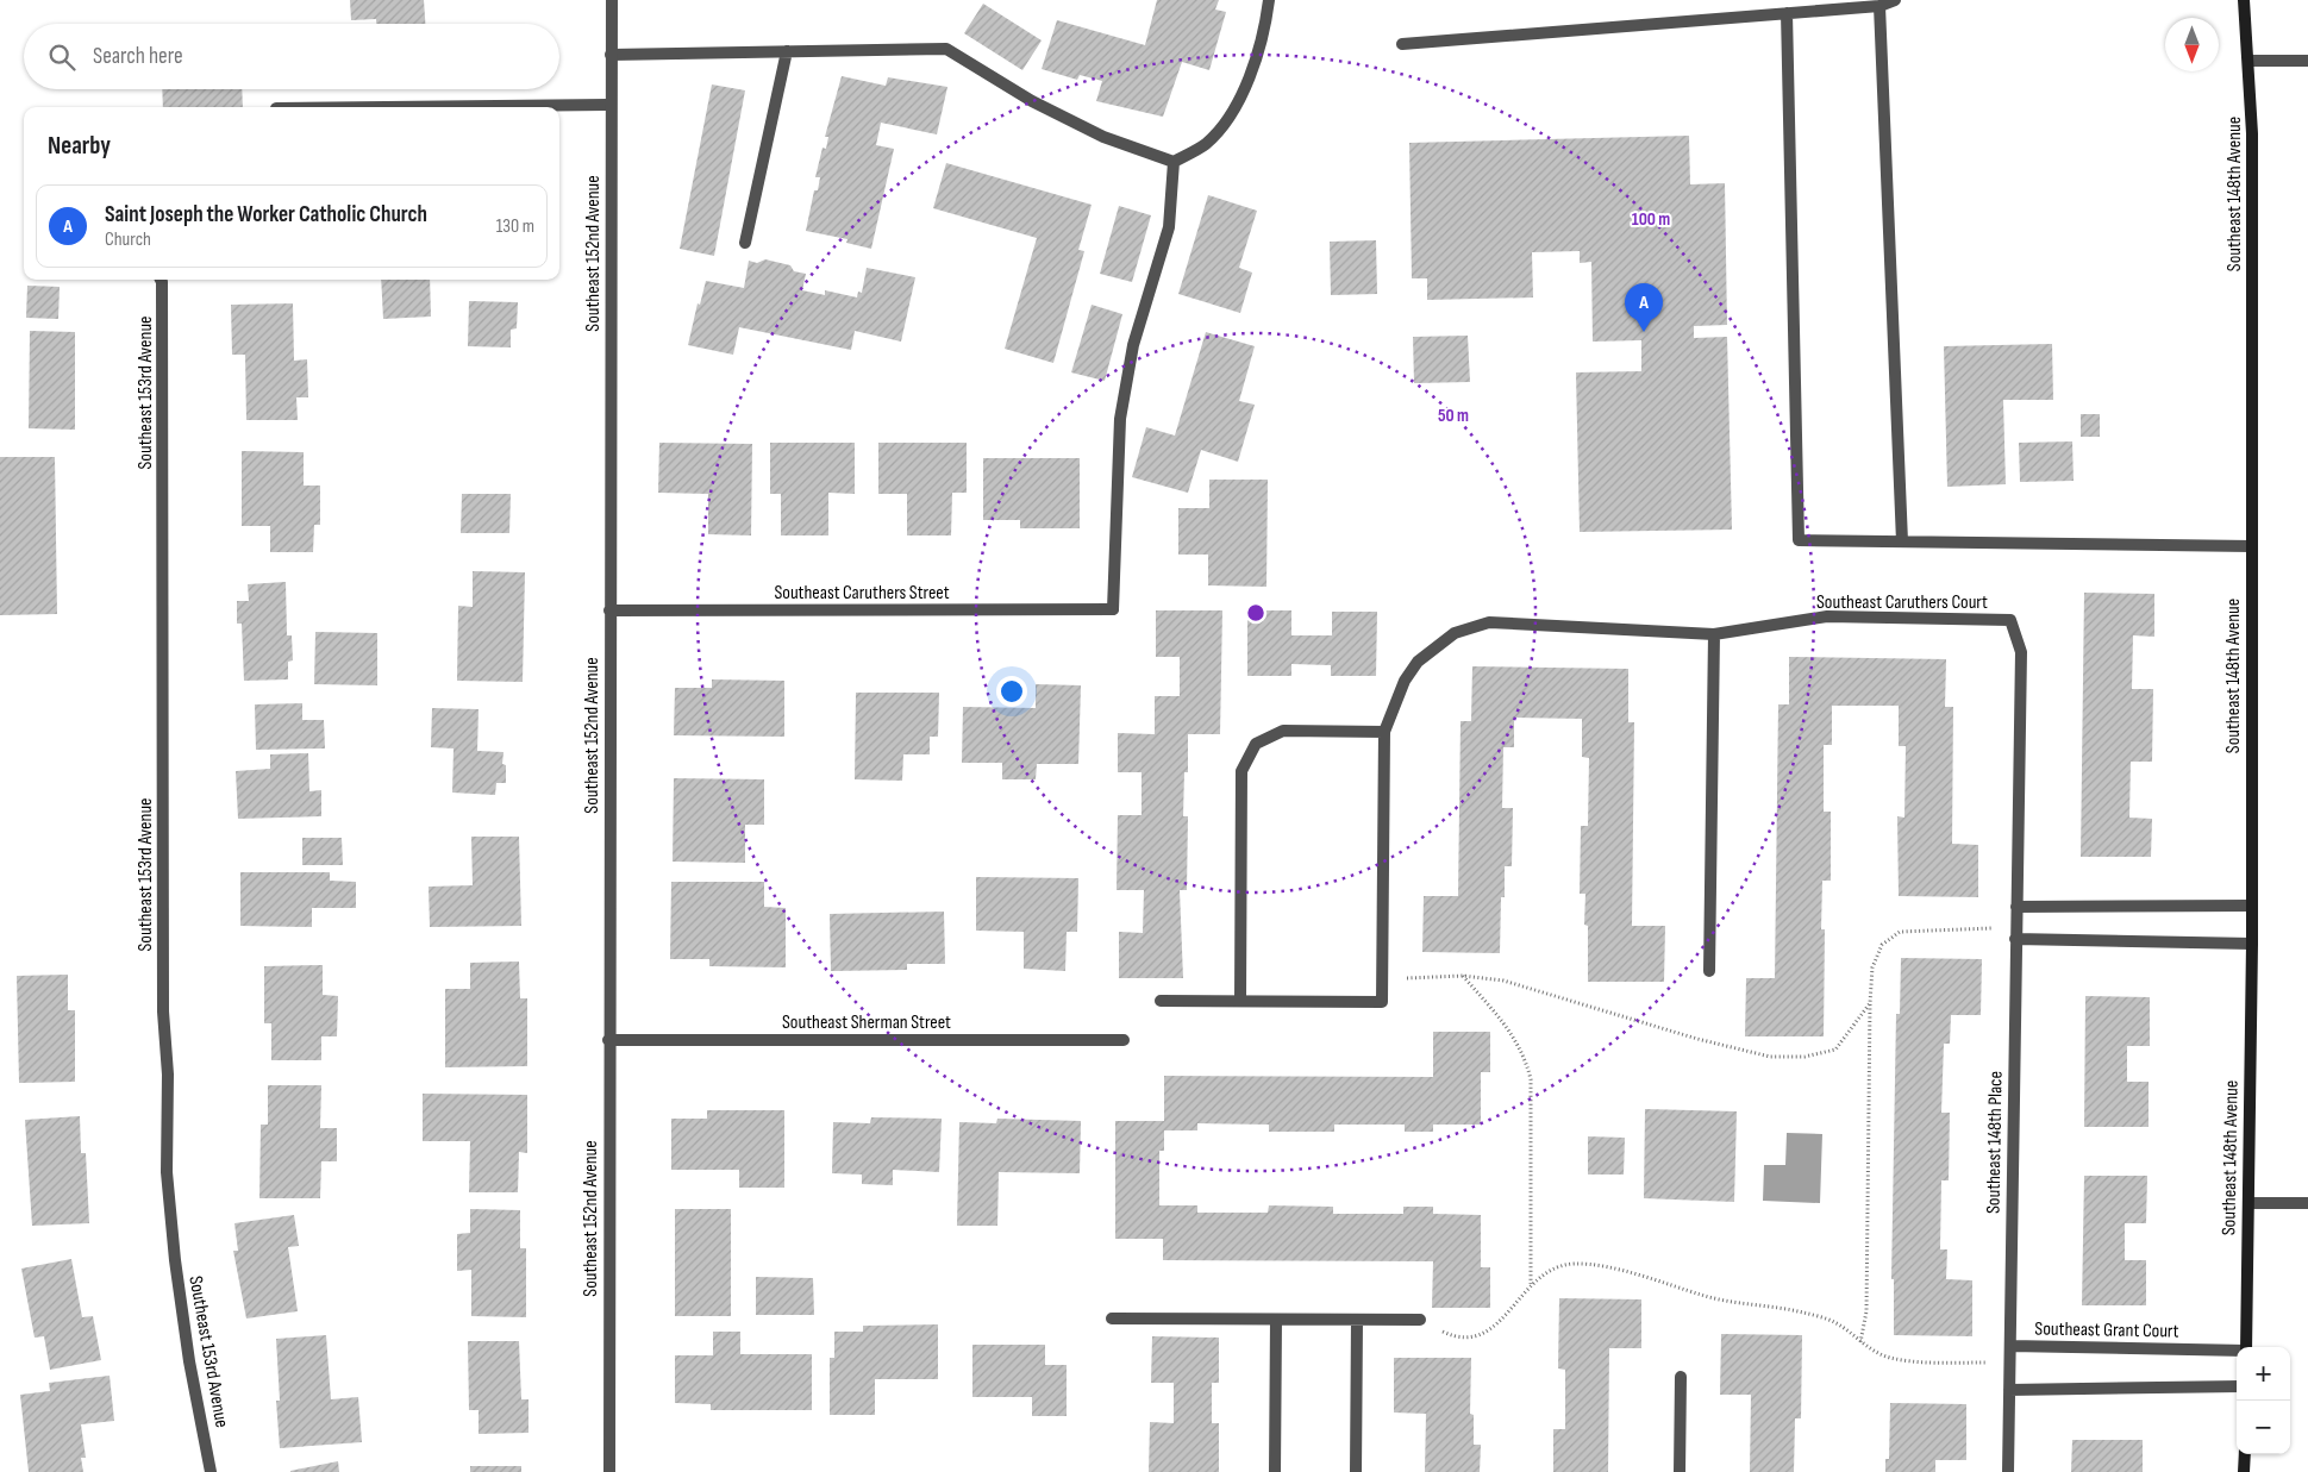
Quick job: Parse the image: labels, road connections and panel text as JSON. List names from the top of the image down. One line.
{"streets":{"main road":["Southeast 148th Avenue"],"street":["Southeast 152nd Avenue","Southeast 153rd Avenue","Southeast Caruthers Street","Southeast Caruthers Court","Southeast Sherman Street","Southeast 148th Place","Southeast Grant Court"]},"crossings":[["Southeast 152nd Avenue","Southeast Caruthers Street"],["Southeast 152nd Avenue","Southeast Sherman Street"],["Southeast Caruthers Court","Southeast 148th Place"],["Southeast 148th Place","Southeast Grant Court"]],"north":"bottom","page":{"search":"Search here","heading":"Nearby","list":[{"mark":"A","name":"Saint Joseph the Worker Catholic Church","note":"Church","value":"130 m"}],"pins":"A","map_buttons":["+","−"]},"rings":["100 m","50 m"]}
